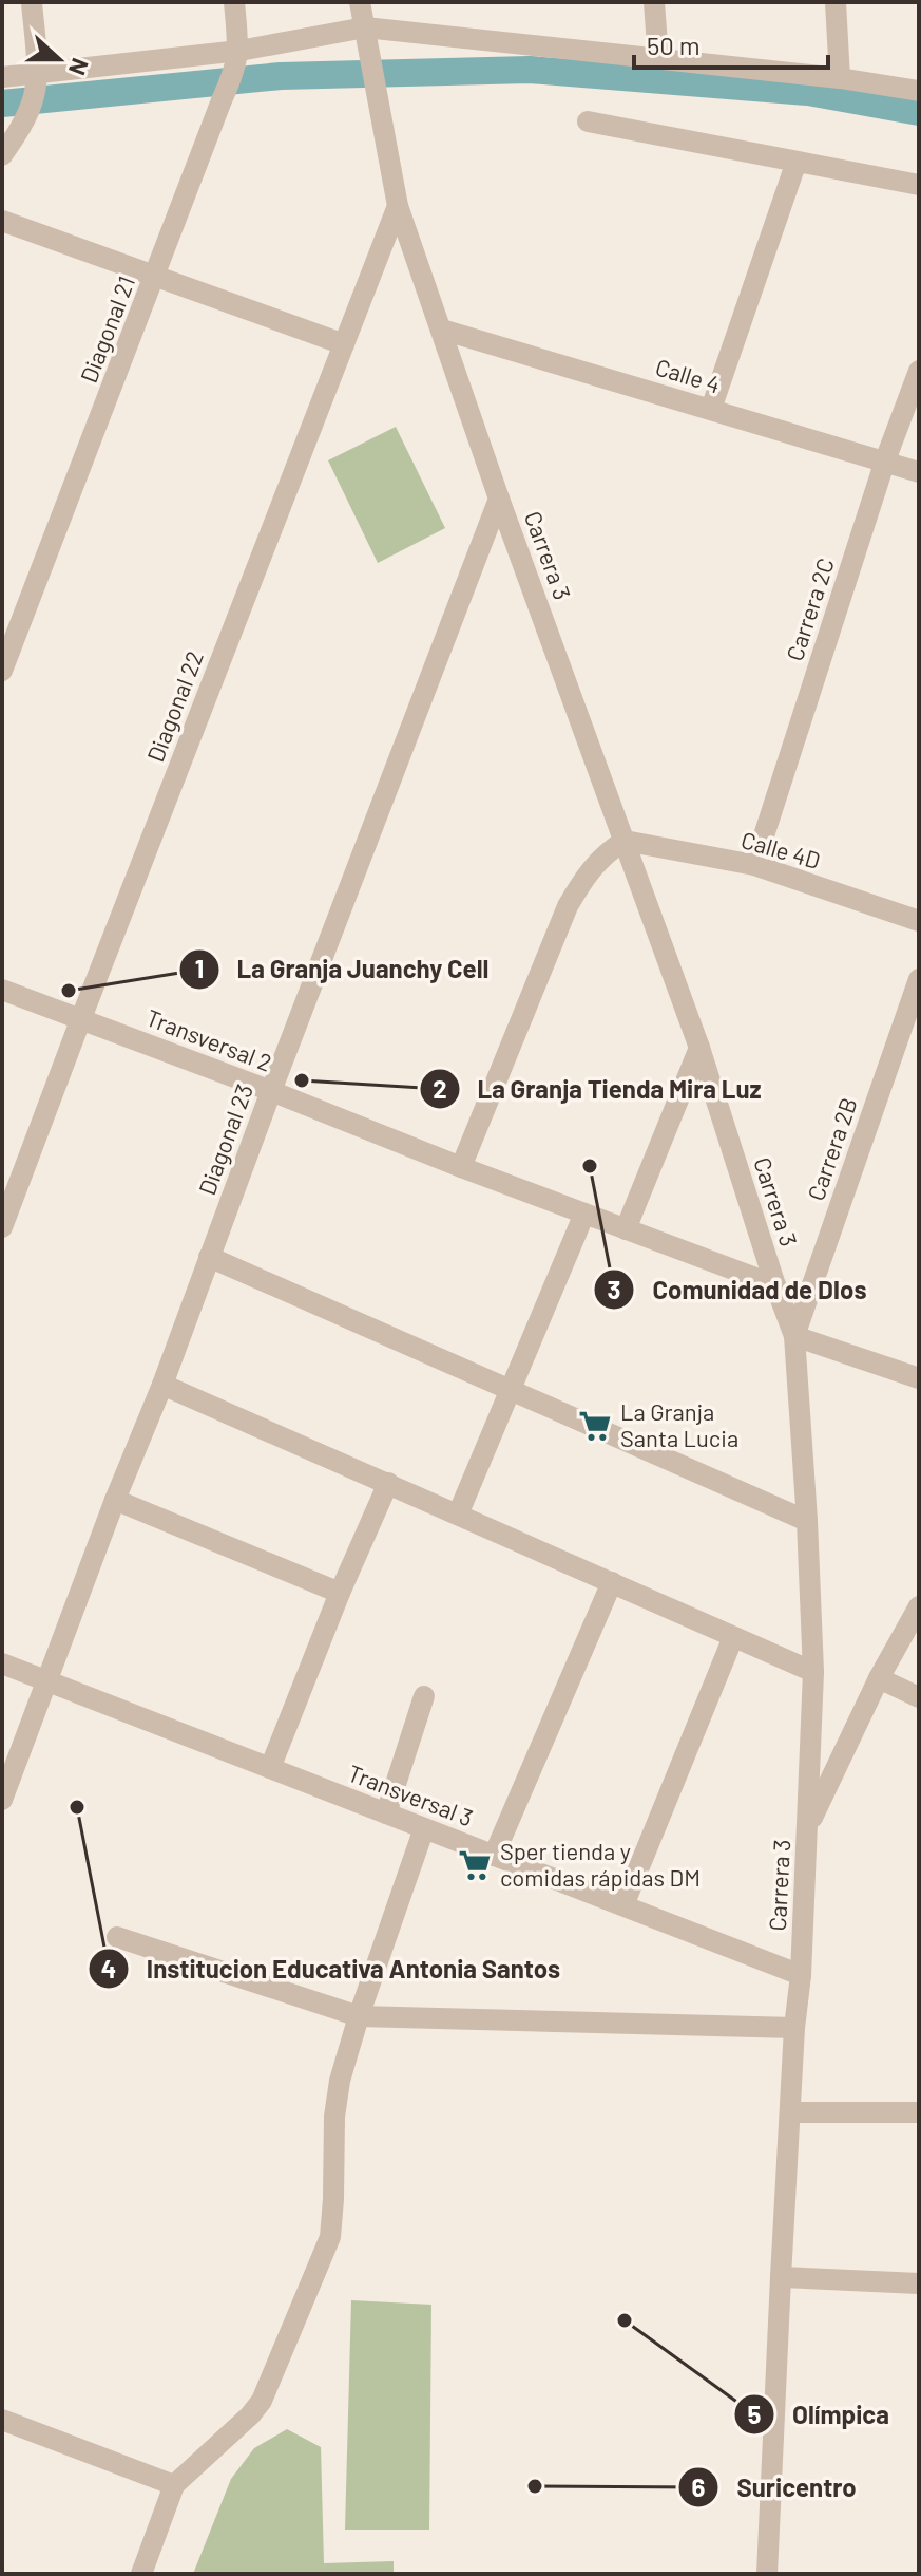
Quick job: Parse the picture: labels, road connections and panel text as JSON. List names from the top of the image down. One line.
{"streets":{"street":["Diagonal 21","Calle 4","Carrera 3","Carrera 2C","Diagonal 22","Calle 4D","Transversal 2","Diagonal 23","Carrera 2B","Transversal 3"]},"crossings":[["Calle 4","Carrera 3"],["Calle 4","Carrera 2C"],["Carrera 3","Diagonal 22"],["Carrera 3","Calle 4D"],["Carrera 3","Transversal 2"],["Carrera 3","Diagonal 23"],["Carrera 3","Carrera 2B"],["Carrera 3","Transversal 3"],["Carrera 2C","Calle 4D"],["Diagonal 22","Transversal 2"],["Transversal 2","Diagonal 23"],["Diagonal 23","Transversal 3"]],"places":{"other":["La Granja Juanchy Cell","La Granja Tienda Mira Luz","Comunidad de DIos","Institucion Educativa Antonia Santos","Olímpica","Suricentro"],"supermarket":["La Granja Santa Lucia","Sper tienda y comidas rápidas DM"]},"scale_bar":"50 m","north":"right"}
